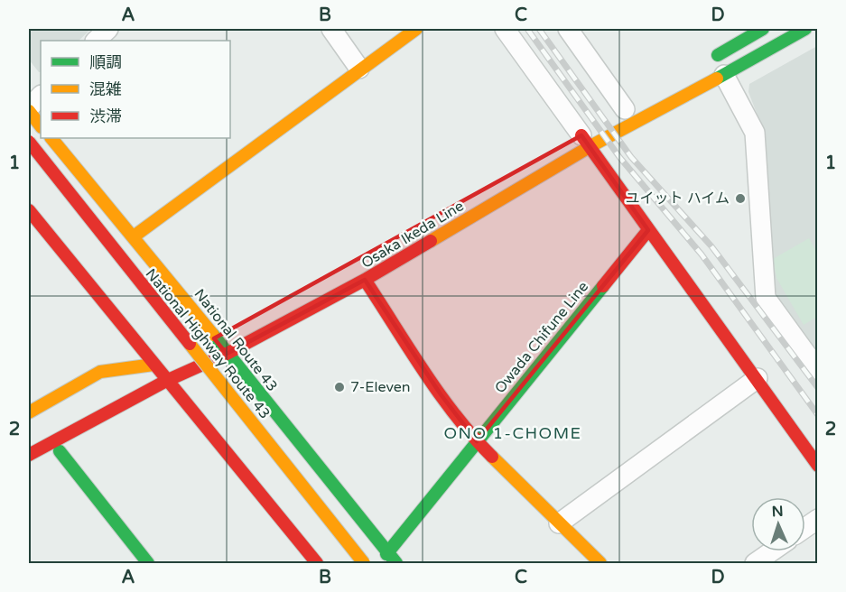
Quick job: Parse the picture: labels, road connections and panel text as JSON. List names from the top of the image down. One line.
{"streets":{"main road":["Osaka Ikeda Line","Owada Chifune Line","National Route 43","National Highway Route 43"]},"crossings":[["Osaka Ikeda Line","National Route 43"],["Owada Chifune Line","National Route 43"]],"districts":["ONO 1-CHOME"],"places":["ユイット ハイム","7-Eleven"],"legend":["順調","混雑","渋滞"],"north":"top","grid":{"columns":["A","B","C","D"],"rows":["1","2"]}}
